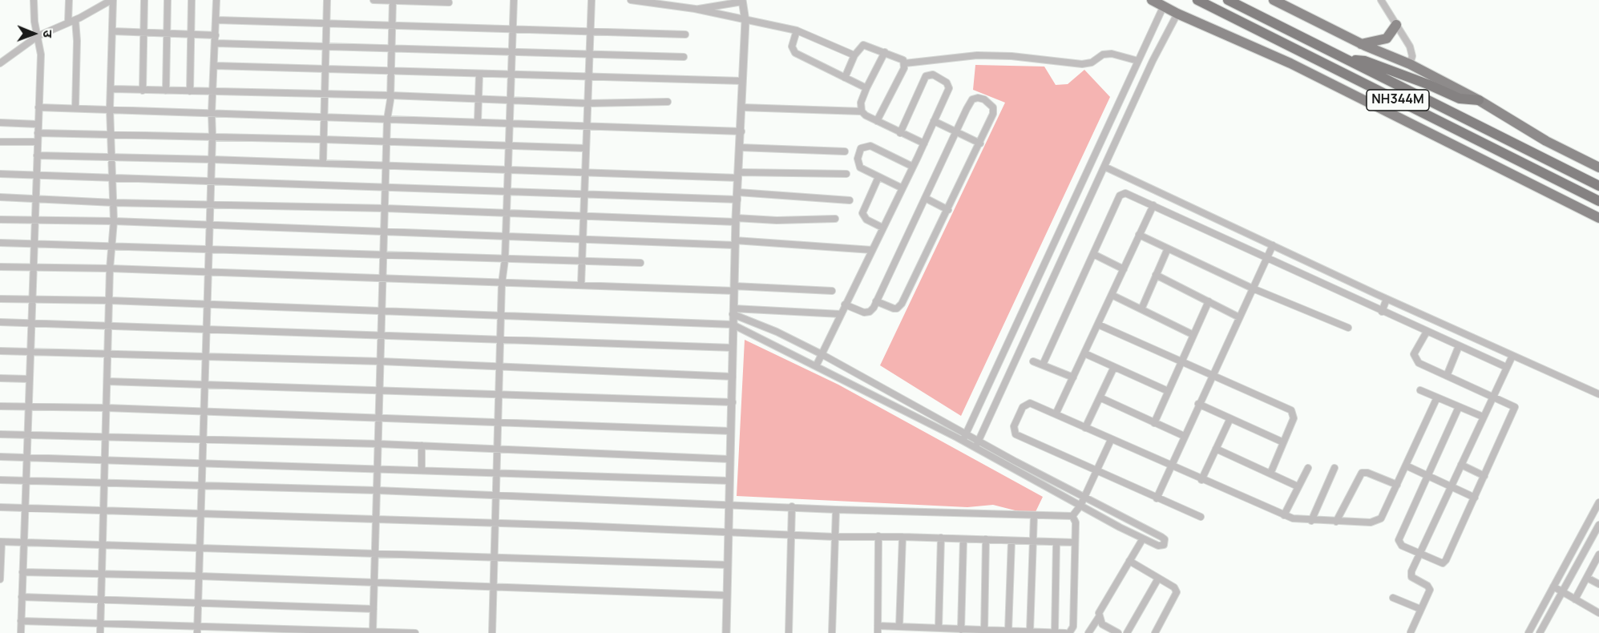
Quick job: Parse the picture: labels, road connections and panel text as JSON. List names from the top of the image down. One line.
{"streets":{"highway":["NH344M"]},"north":"right"}
